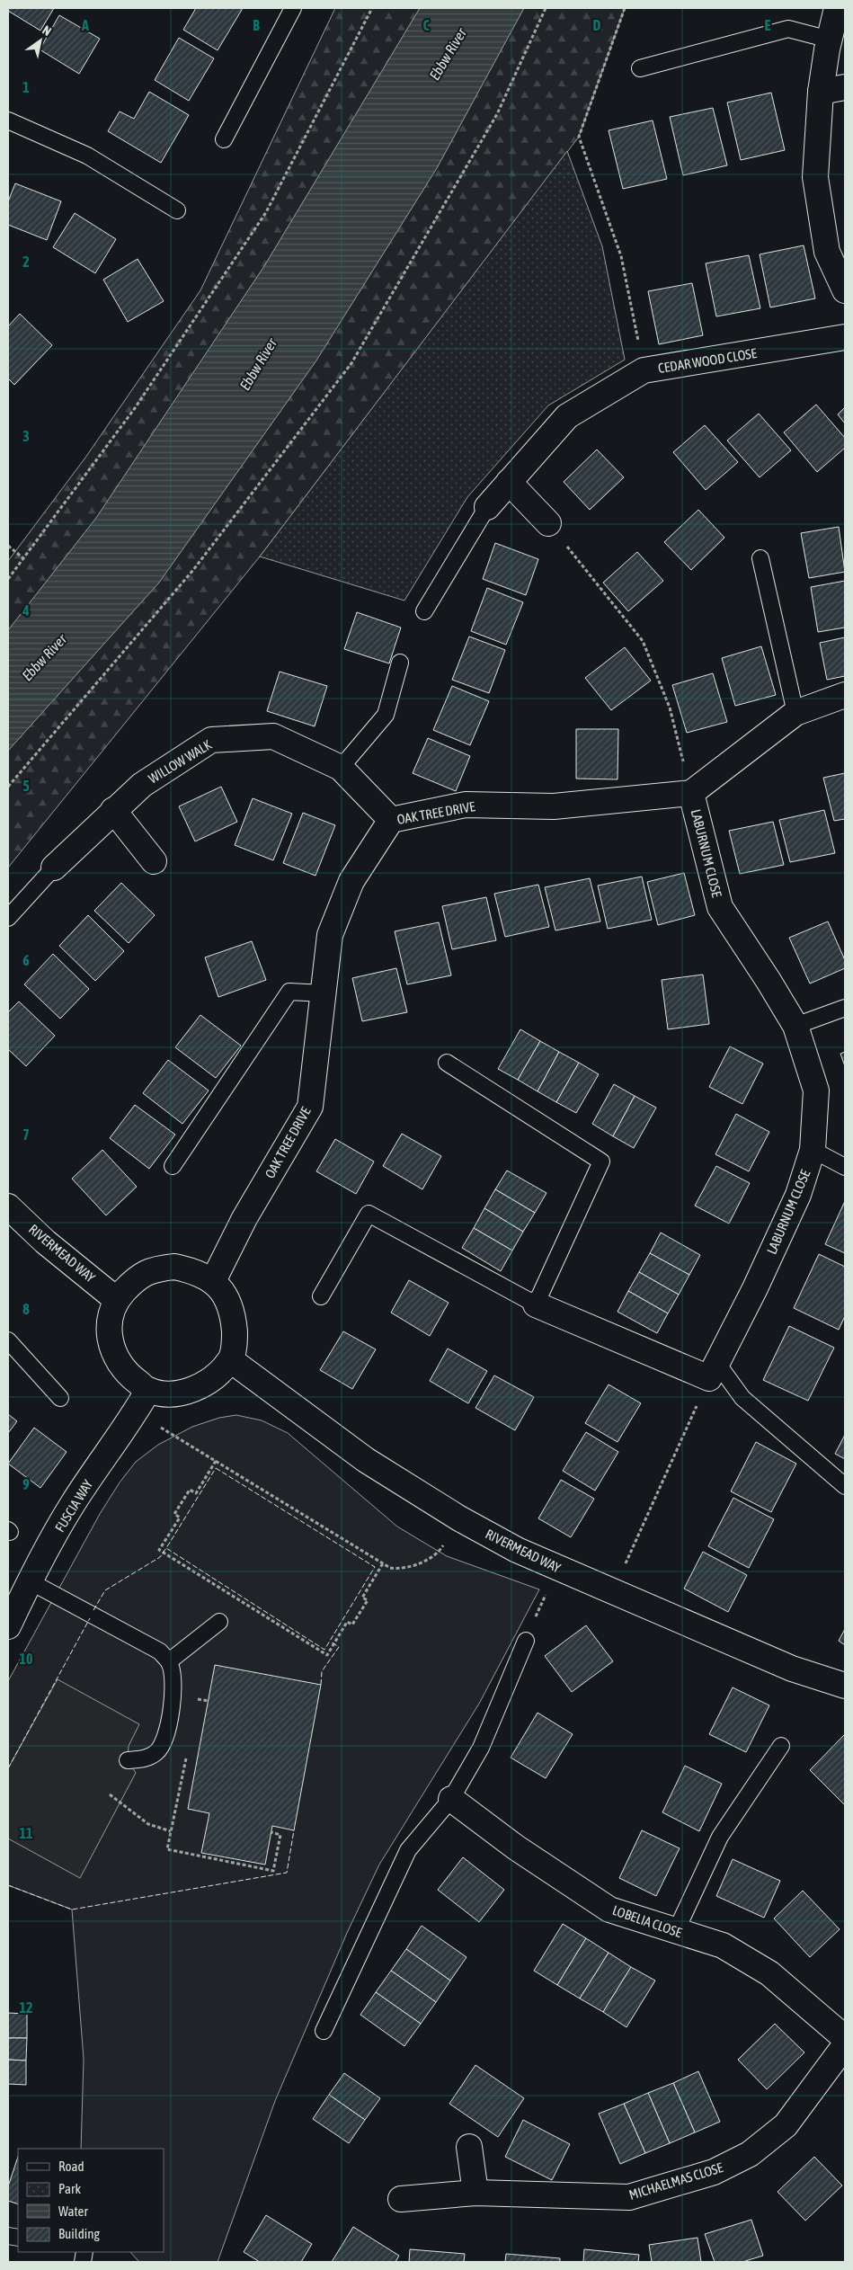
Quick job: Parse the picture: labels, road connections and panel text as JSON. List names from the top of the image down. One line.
{"streets":{"street":["CEDAR WOOD CLOSE","WILLOW WALK","OAK TREE DRIVE","LABURNUM CLOSE","RIVERMEAD WAY","FUSCIA WAY","LOBELIA CLOSE","MICHAELMAS CLOSE"]},"crossings":[["WILLOW WALK","OAK TREE DRIVE"],["OAK TREE DRIVE","LABURNUM CLOSE"],["OAK TREE DRIVE","RIVERMEAD WAY"],["OAK TREE DRIVE","FUSCIA WAY"],["RIVERMEAD WAY","FUSCIA WAY"]],"water":["Ebbw River"],"legend":["Road","Park","Water","Building"],"north":"top right","grid":{"columns":["A","B","C","D","E"],"rows":["1","2","3","4","5","6","7","8","9","10","11","12"]}}
